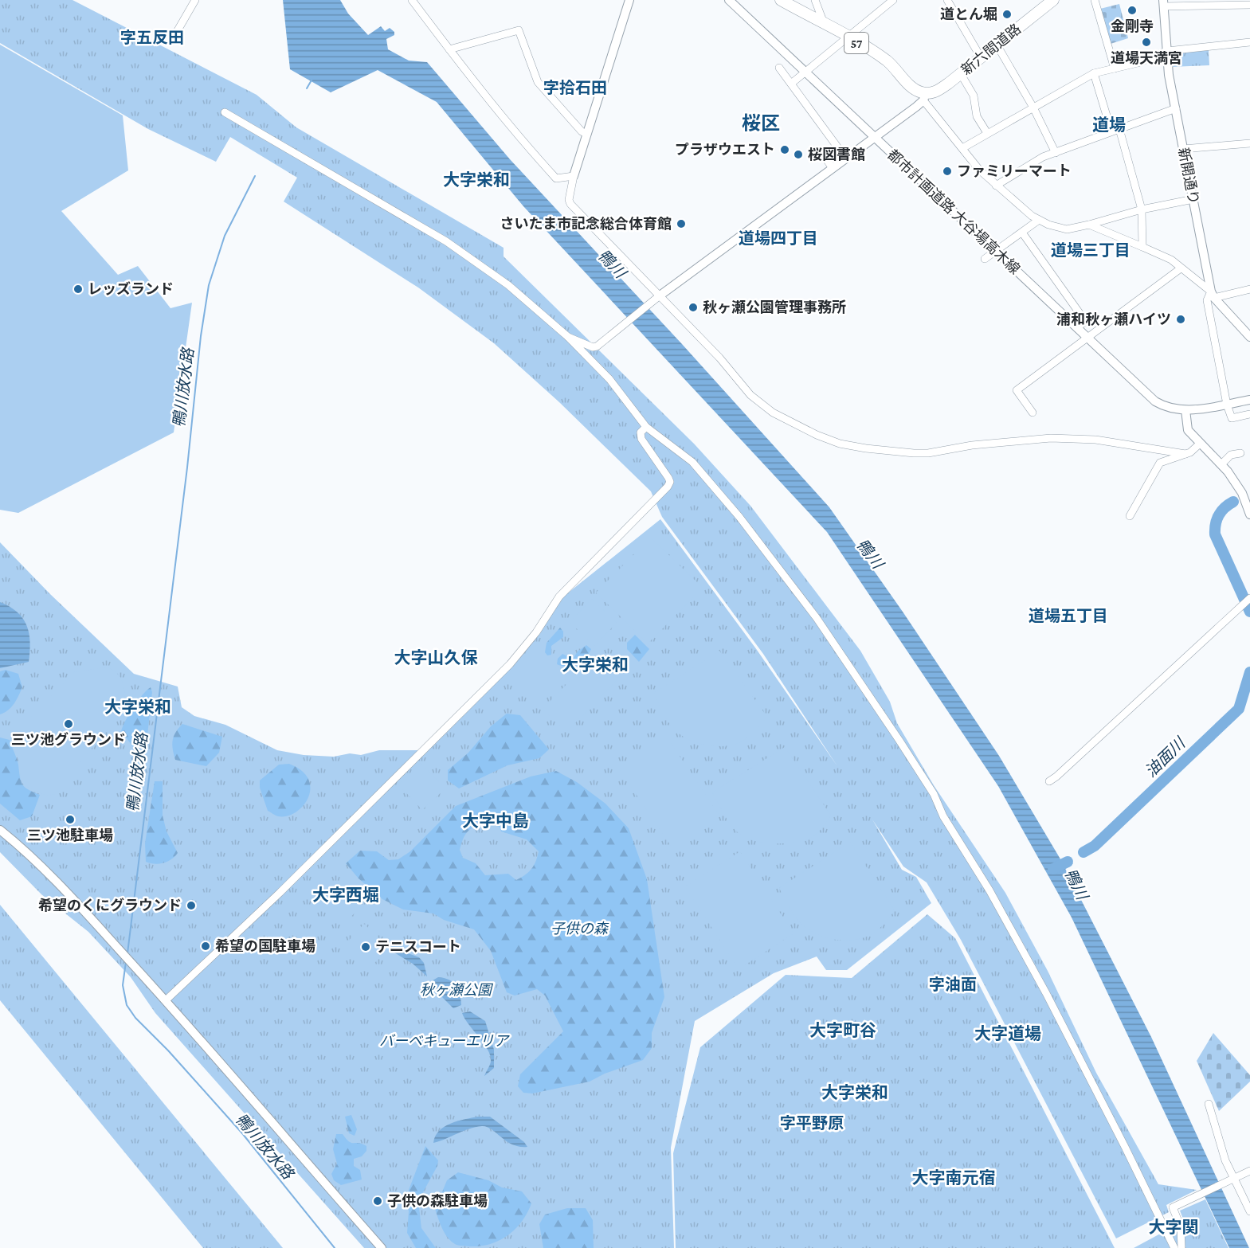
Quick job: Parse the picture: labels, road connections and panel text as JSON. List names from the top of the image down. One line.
{"streets":{"main road":["57","新六間道路"],"street":["新開通り","都市計画道路 大谷場高木線"]},"crossings":[["57","新六間道路"]],"districts":["字五反田","字拾石田","桜区","道場","大字栄和","道場四丁目","道場三丁目","道場五丁目","大字山久保","大字栄和","大字栄和","大字中島","大字西堀","字油面","大字町谷","大字道場","大字栄和","字平野原","大字南元宿","大字関"],"water":["鴨川","鴨川放水路","油面川"],"parks":["子供の森","秋ヶ瀬公園","バーベキューエリア"],"places":["金剛寺","道とん堀","道場天満宮","プラザウエスト","桜図書館","ファミリーマート","さいたま市記念総合体育館","レッズランド","秋ヶ瀬公園管理事務所","浦和秋ヶ瀬ハイツ","三ツ池グラウンド","三ツ池駐車場","希望のくにグラウンド","希望の国駐車場","テニスコート","子供の森駐車場"]}
